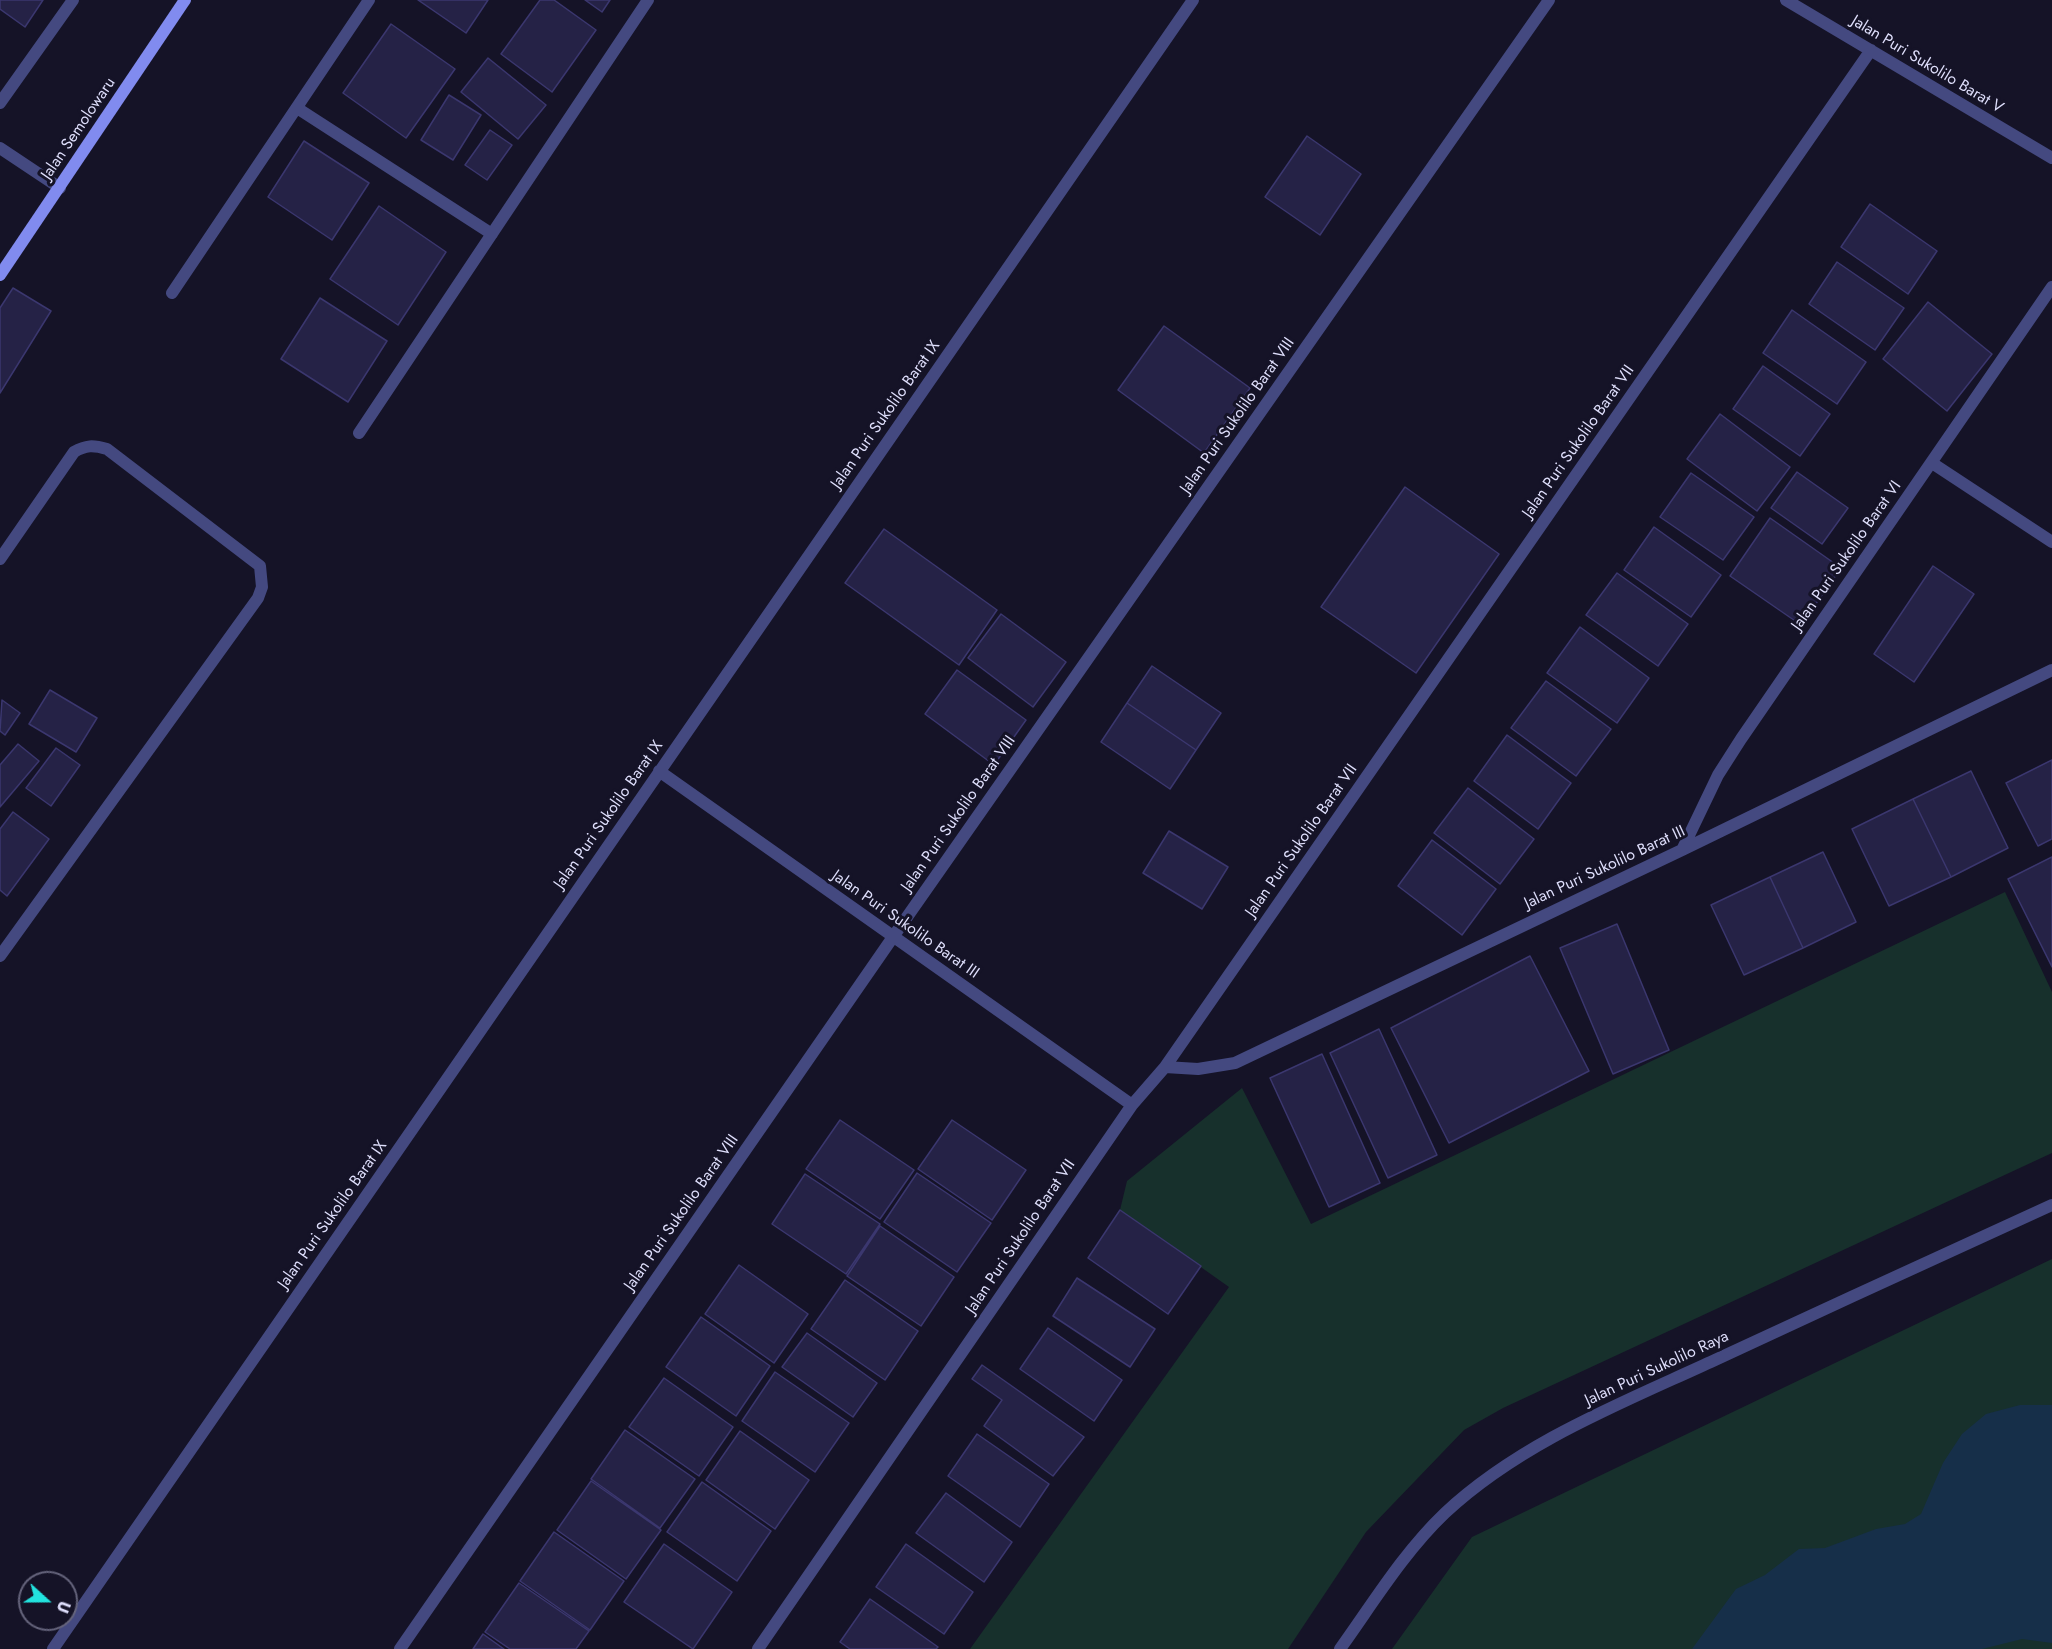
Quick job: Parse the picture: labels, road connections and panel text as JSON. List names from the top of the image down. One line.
{"streets":{"main road":["Jalan Semolowaru"],"street":["Jalan Puri Sukolilo Barat V","Jalan Puri Sukolilo Barat IX","Jalan Puri Sukolilo Barat VIII","Jalan Puri Sukolilo Barat VII","Jalan Puri Sukolilo Barat VI","Jalan Puri Sukolilo Barat III","Jalan Puri Sukolilo Raya"]},"crossings":[["Jalan Puri Sukolilo Barat V","Jalan Puri Sukolilo Barat VII"],["Jalan Puri Sukolilo Barat IX","Jalan Puri Sukolilo Barat III"],["Jalan Puri Sukolilo Barat VIII","Jalan Puri Sukolilo Barat III"],["Jalan Puri Sukolilo Barat VII","Jalan Puri Sukolilo Barat III"],["Jalan Puri Sukolilo Barat VI","Jalan Puri Sukolilo Barat III"]],"north":"right"}
